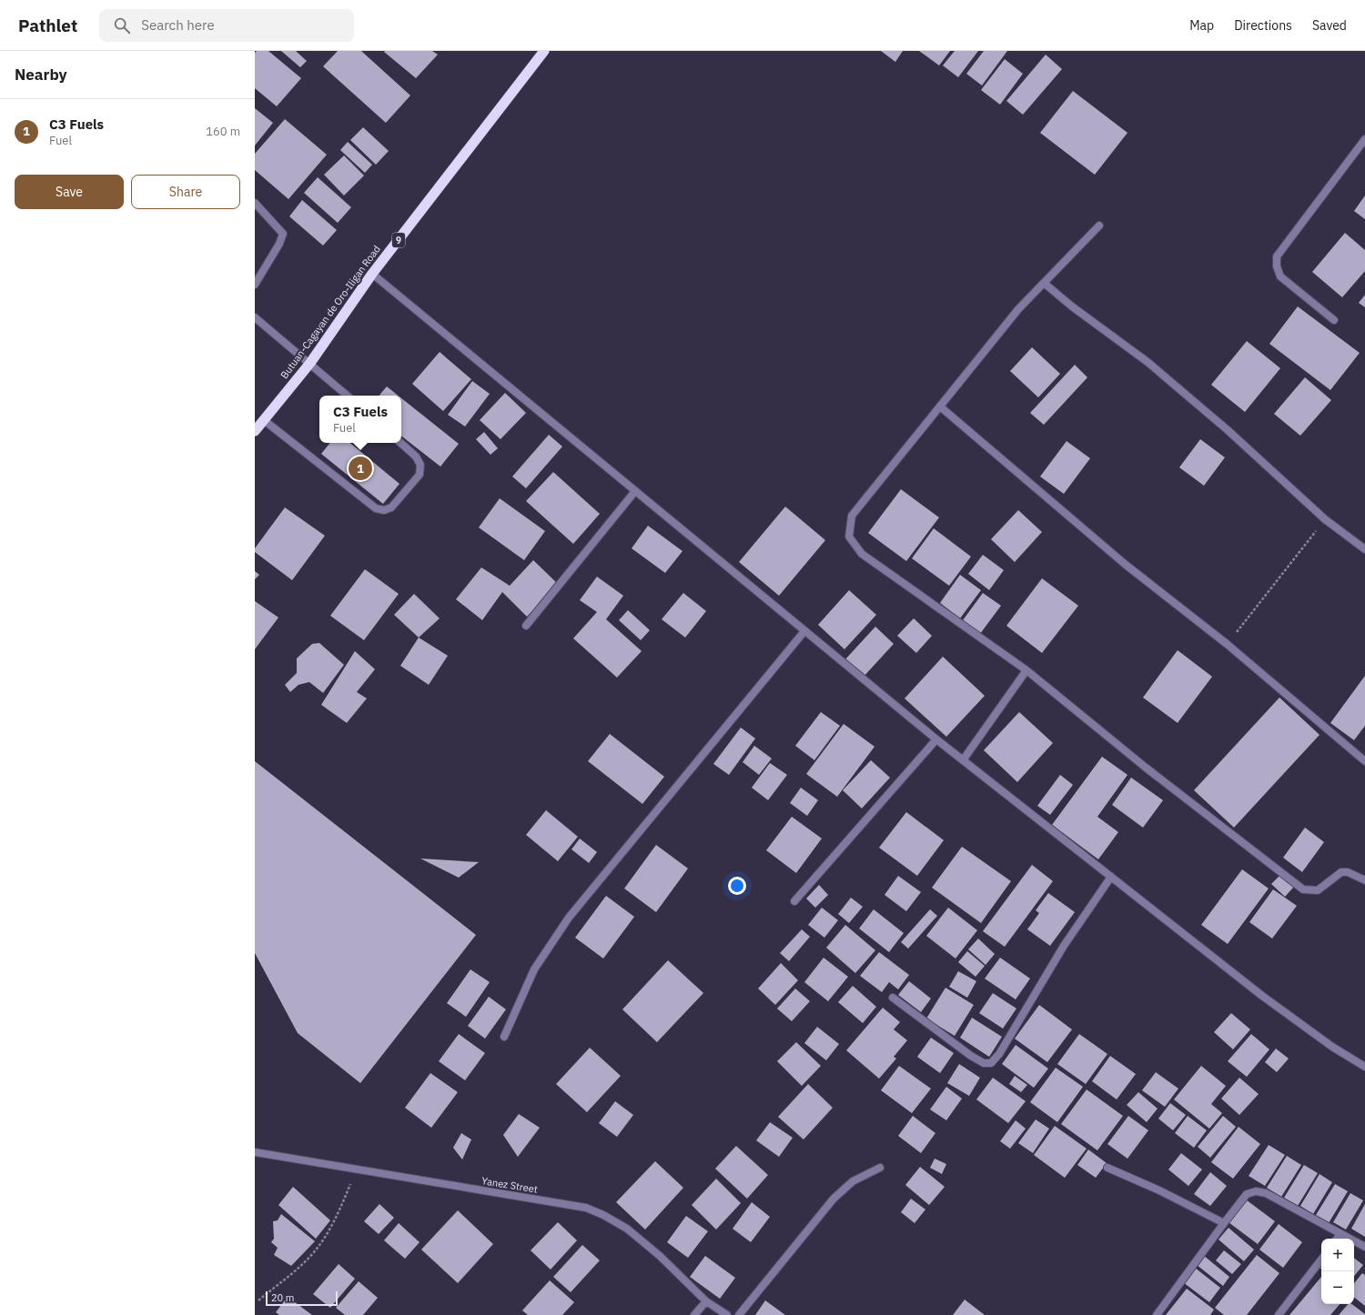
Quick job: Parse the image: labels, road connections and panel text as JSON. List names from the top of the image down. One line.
{"streets":{"highway":["9","Butuan-Cagayan de Oro-Iligan Road"],"street":["Yanez Street"]},"scale_bar":"20 m","page":{"header":"Pathlet","search":"Search here","nav":["Map","Directions","Saved"],"heading":"Nearby","list":[{"mark":"1","name":"C3 Fuels","note":"Fuel","value":"160 m"}],"buttons":["Save","Share"],"popup":["C3 Fuels","Fuel"],"pins":"1","map_buttons":["+","−"],"scale":"20 m"}}
